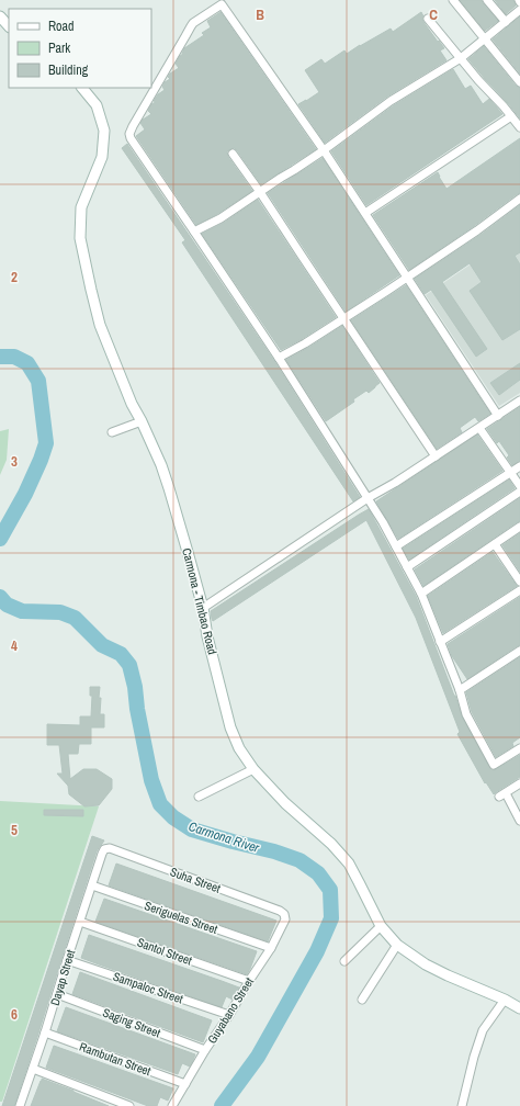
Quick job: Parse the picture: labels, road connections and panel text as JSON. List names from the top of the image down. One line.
{"streets":{"main road":["Carmona - Timbao Road"],"street":["Suha Street","Seriguelas Street","Santol Street","Dayap Street","Sampaloc Street","Guyabano Street","Saging Street","Rambutan Street"]},"crossings":[["Suha Street","Dayap Street"],["Suha Street","Guyabano Street"],["Seriguelas Street","Dayap Street"],["Seriguelas Street","Guyabano Street"],["Santol Street","Dayap Street"],["Santol Street","Guyabano Street"],["Dayap Street","Sampaloc Street"],["Dayap Street","Saging Street"],["Dayap Street","Rambutan Street"],["Sampaloc Street","Guyabano Street"],["Guyabano Street","Saging Street"],["Guyabano Street","Rambutan Street"]],"water":["Carmona River"],"legend":["Road","Park","Building"],"grid":{"columns":["B","C"],"rows":["2","3","4","5","6"]}}
